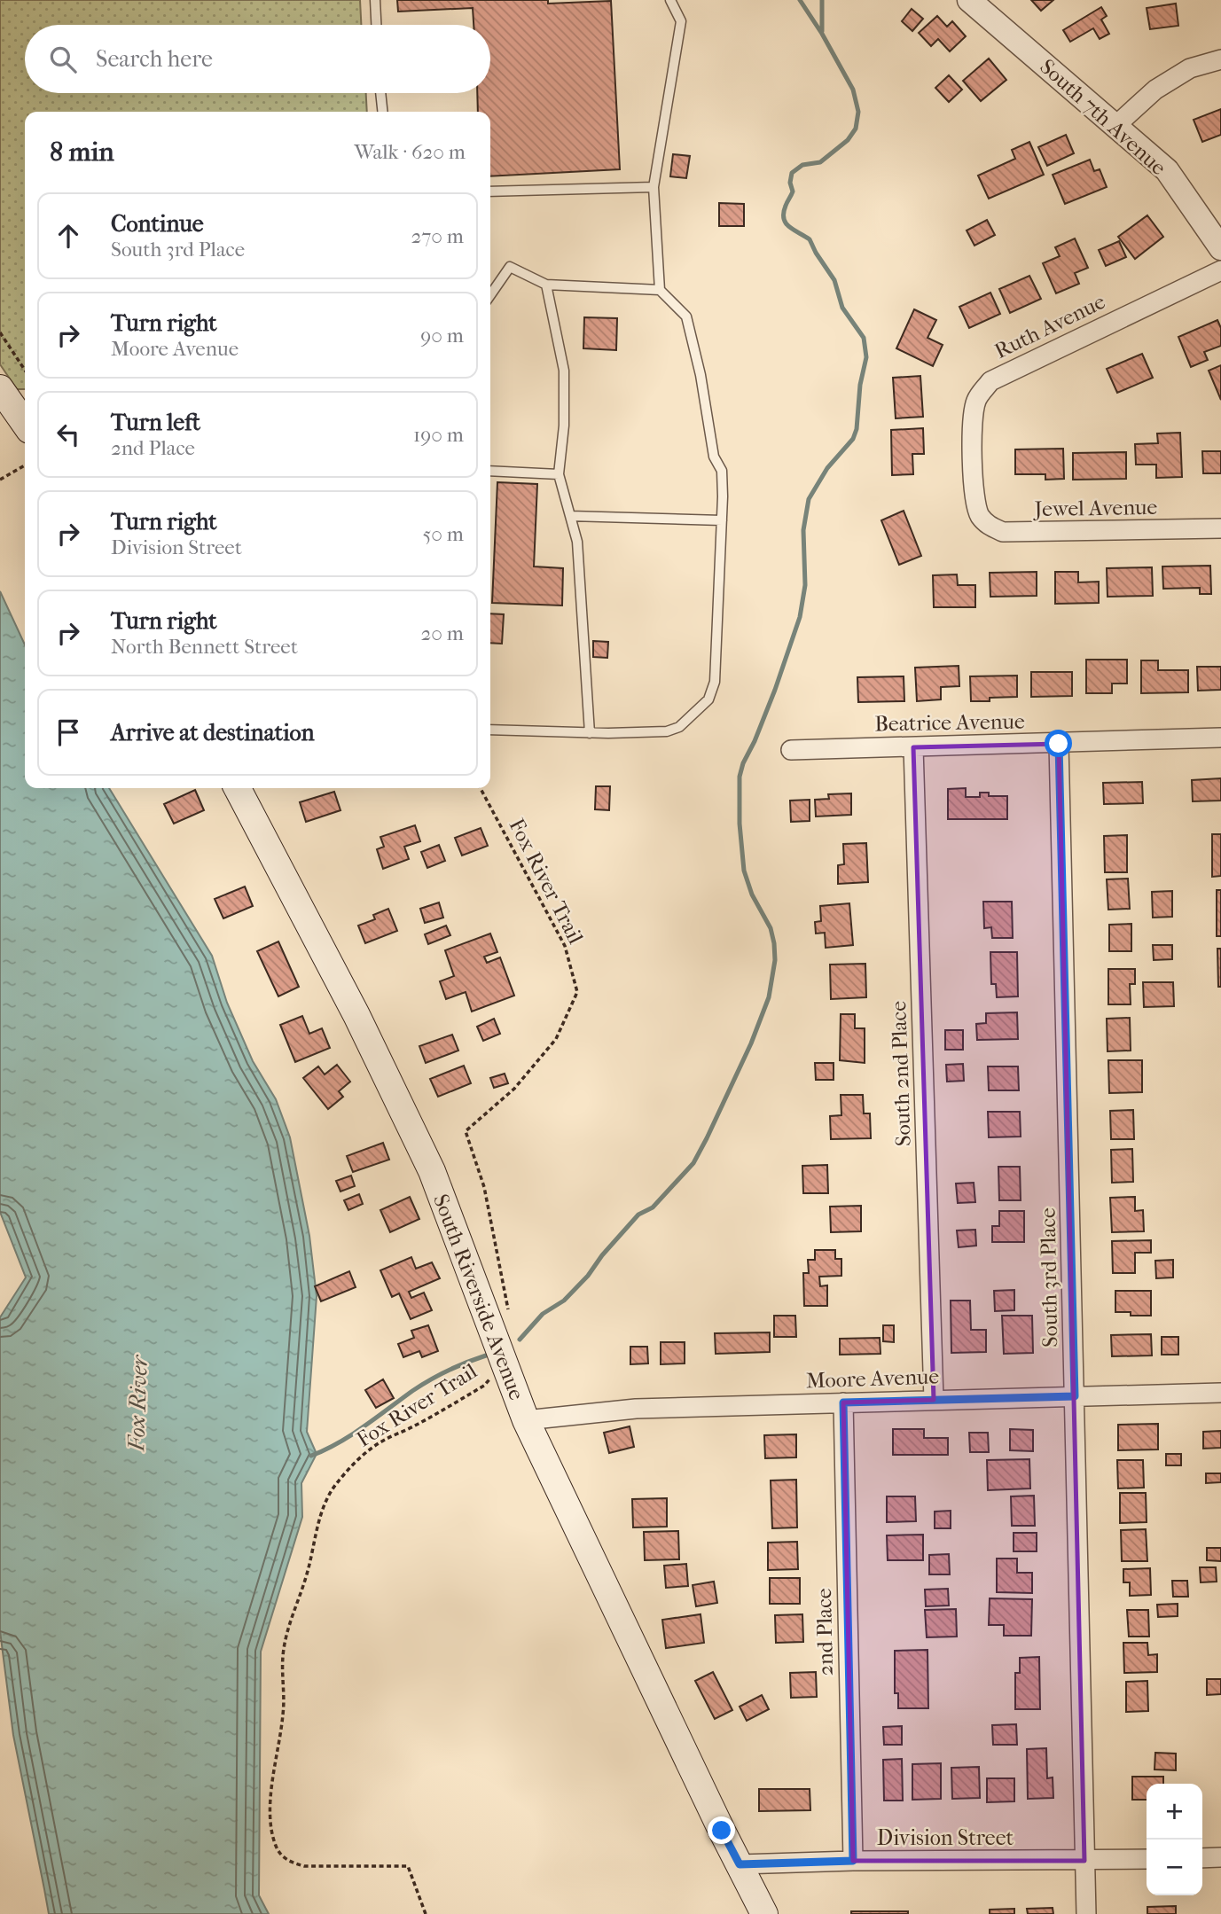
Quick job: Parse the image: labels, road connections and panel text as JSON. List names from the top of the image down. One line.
{"streets":{"main road":["South Riverside Avenue"],"street":["South 7th Avenue","Ruth Avenue","Jewel Avenue","Beatrice Avenue","South 2nd Place","South 3rd Place","Moore Avenue","2nd Place","Division Street"],"path":["Fox River Trail"]},"crossings":[["Ruth Avenue","Jewel Avenue"],["Beatrice Avenue","South 2nd Place"],["Beatrice Avenue","South 3rd Place"],["Fox River Trail","South Riverside Avenue"],["South 2nd Place","Moore Avenue"],["South 3rd Place","Moore Avenue"],["South 3rd Place","Division Street"],["South Riverside Avenue","Moore Avenue"],["South Riverside Avenue","Division Street"],["Moore Avenue","2nd Place"],["2nd Place","Division Street"]],"water":["Fox River"],"page":{"search":"Search here","heading":["8 min","Walk · 620 m"],"list":[["Continue","South 3rd Place","270 m"],["Turn right","Moore Avenue","90 m"],["Turn left","2nd Place","190 m"],["Turn right","Division Street","50 m"],["Turn right","North Bennett Street","20 m"],"Arrive at destination"],"map_buttons":["+","−"]}}
